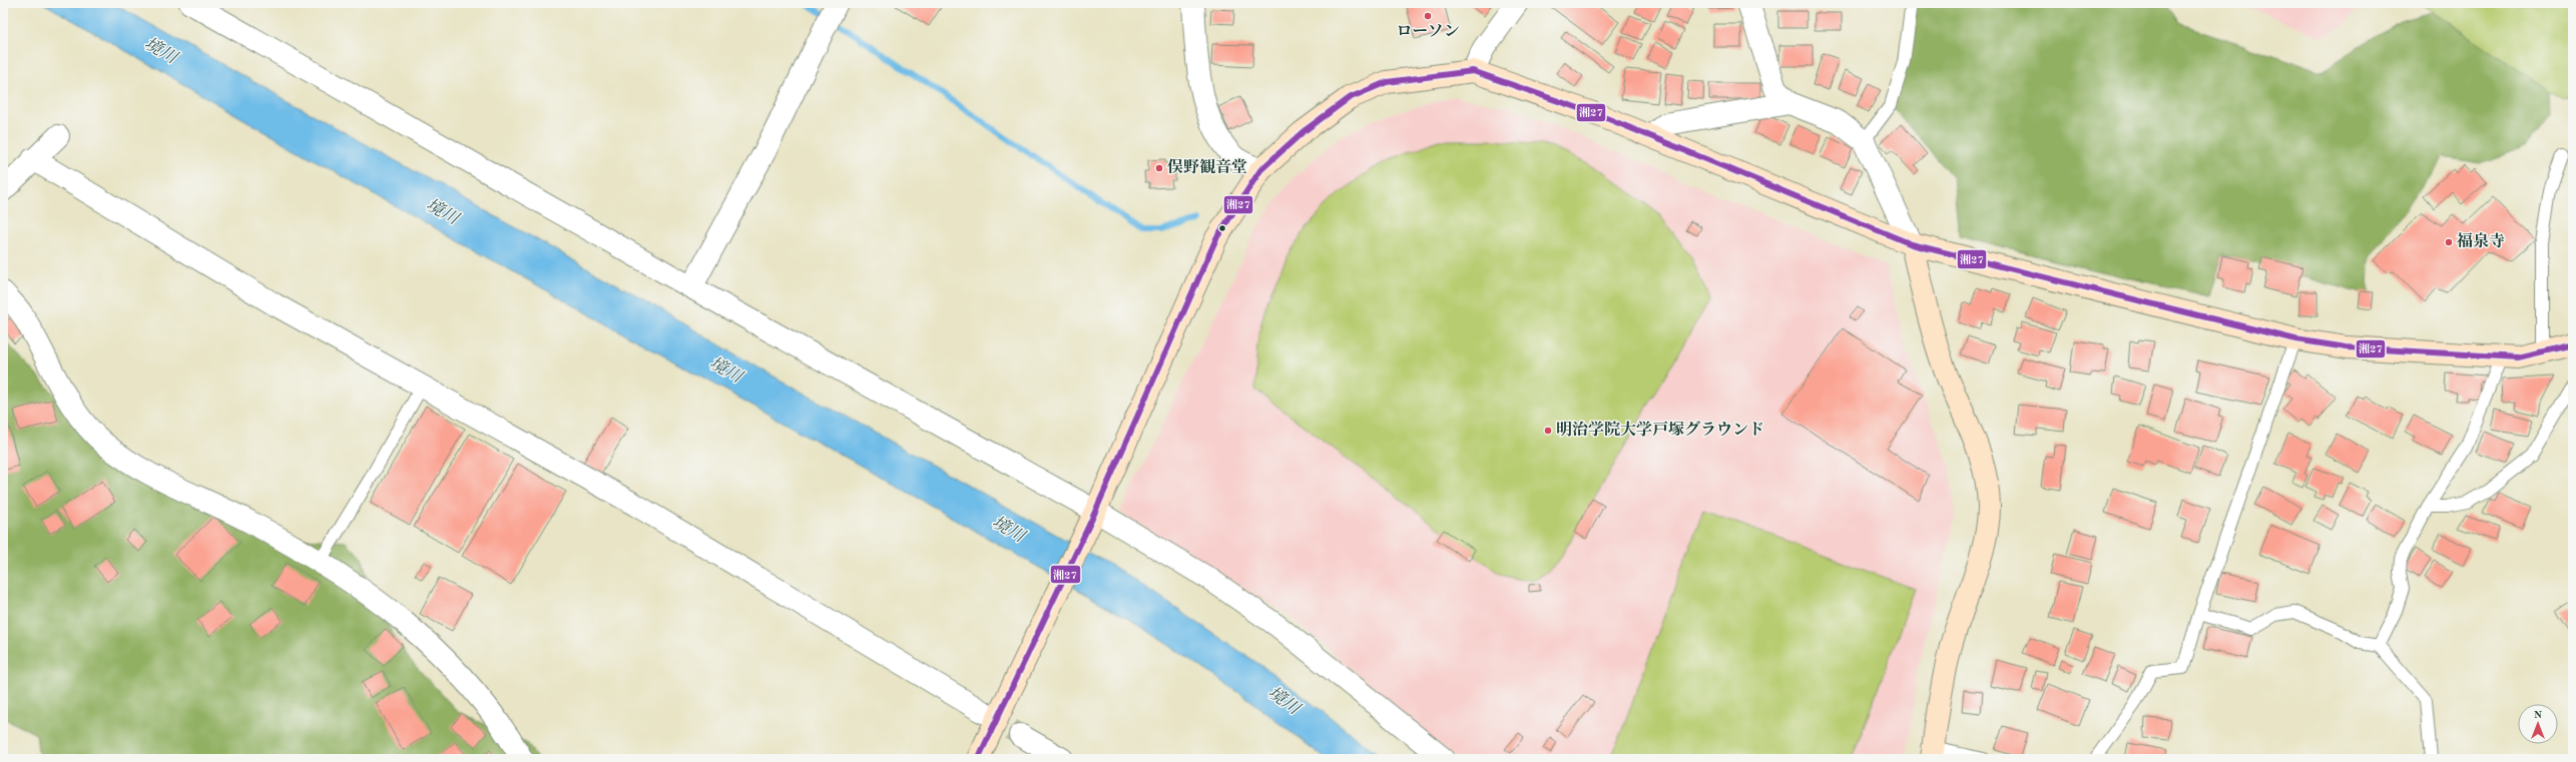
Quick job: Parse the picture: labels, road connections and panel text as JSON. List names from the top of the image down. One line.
{"water":["境川"],"places":["ローソン","俣野観音堂","福泉寺","明治学院大学戸塚グラウンド"],"lines":["transit line 湘27"],"north":"top"}
